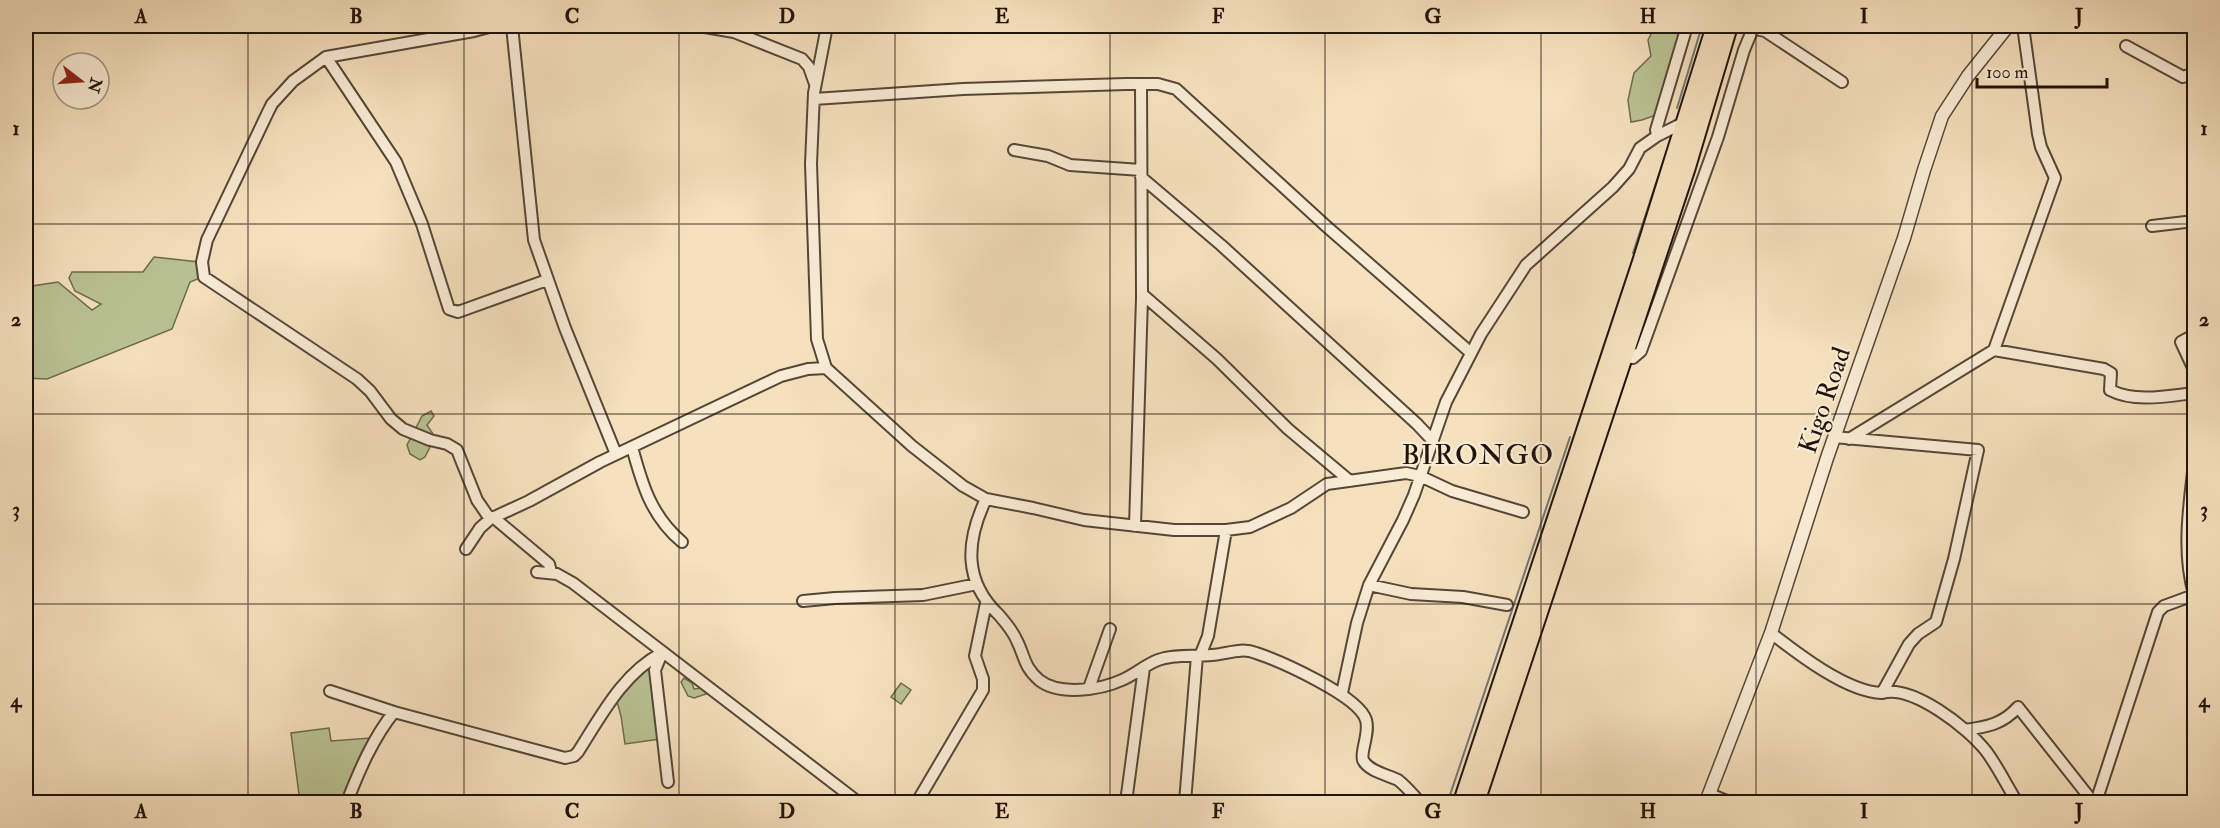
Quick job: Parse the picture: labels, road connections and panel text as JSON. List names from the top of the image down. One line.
{"streets":{"street":["Kigo Road"]},"districts":["BIRONGO"],"scale_bar":"100 m","north":"right","grid":{"columns":["A","B","C","D","E","F","G","H","I","J"],"rows":["1","2","3","4"]}}
